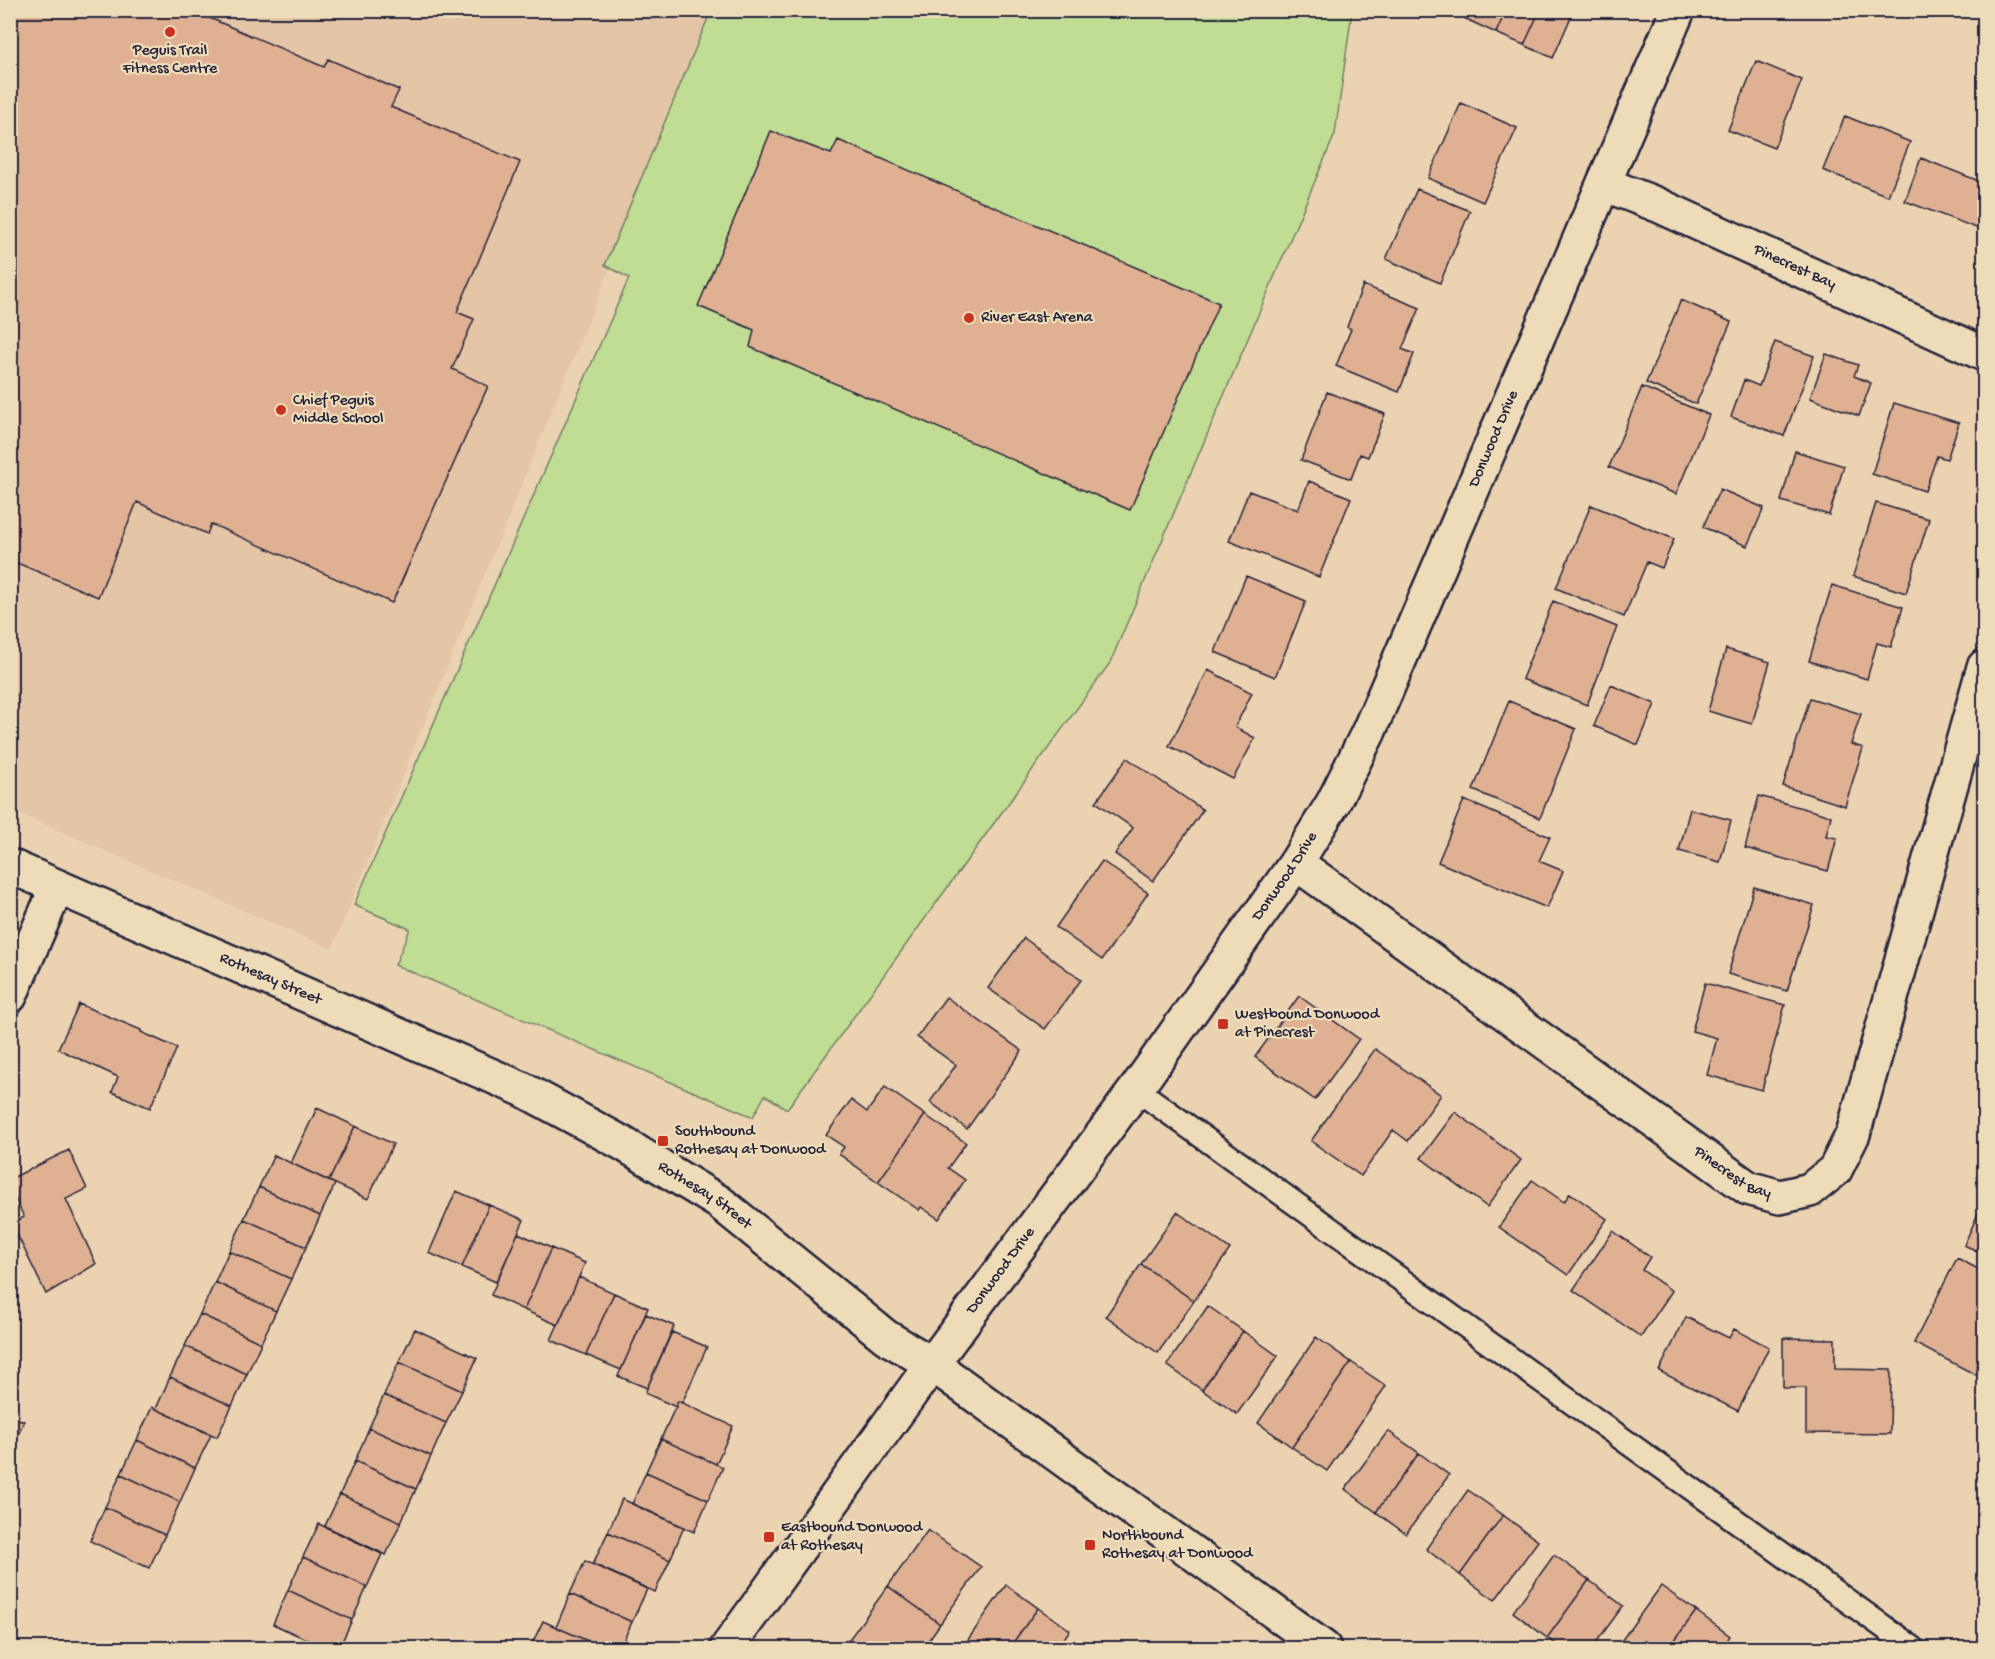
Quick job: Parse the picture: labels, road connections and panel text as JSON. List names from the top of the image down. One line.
{"streets":{"street":["Pinecrest Bay","Donwood Drive","Rothesay Street"]},"crossings":[["Pinecrest Bay","Donwood Drive"],["Donwood Drive","Rothesay Street"]],"places":{"other":["Peguis Trail Fitness Centre","River East Arena","Chief Peguis Middle School"],"transit":["Westbound Donwood at Pinecrest","Southbound Rothesay at Donwood","Eastbound Donwood at Rothesay","Northbound Rothesay at Donwood"]}}
